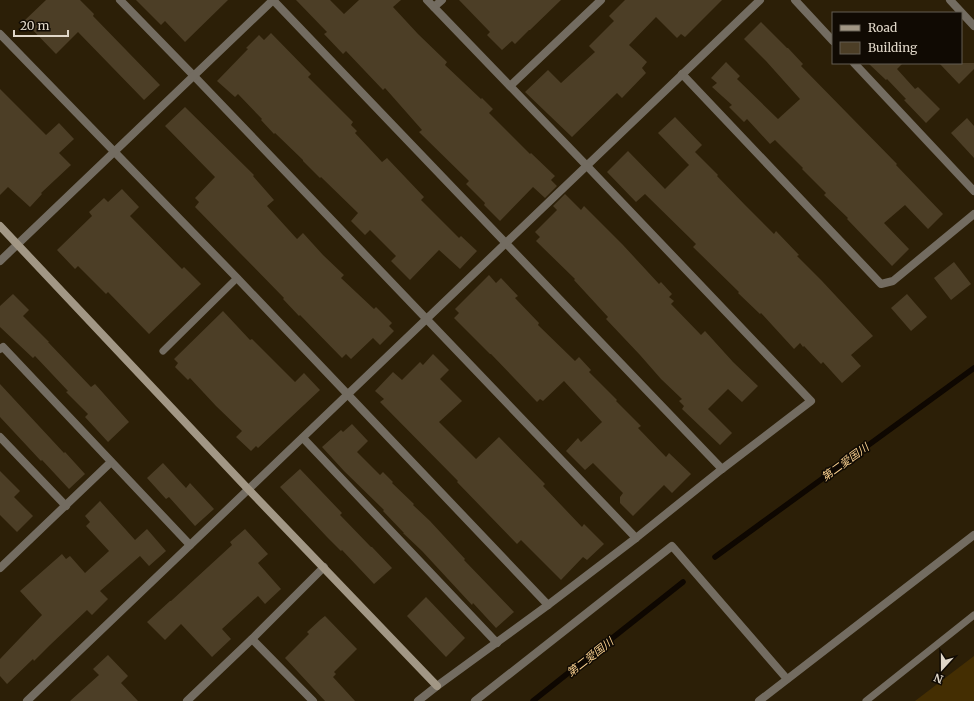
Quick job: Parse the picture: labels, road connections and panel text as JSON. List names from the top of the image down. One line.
{"water":["第二愛国川"],"legend":["Road","Building"],"scale_bar":"20 m","north":"bottom"}
